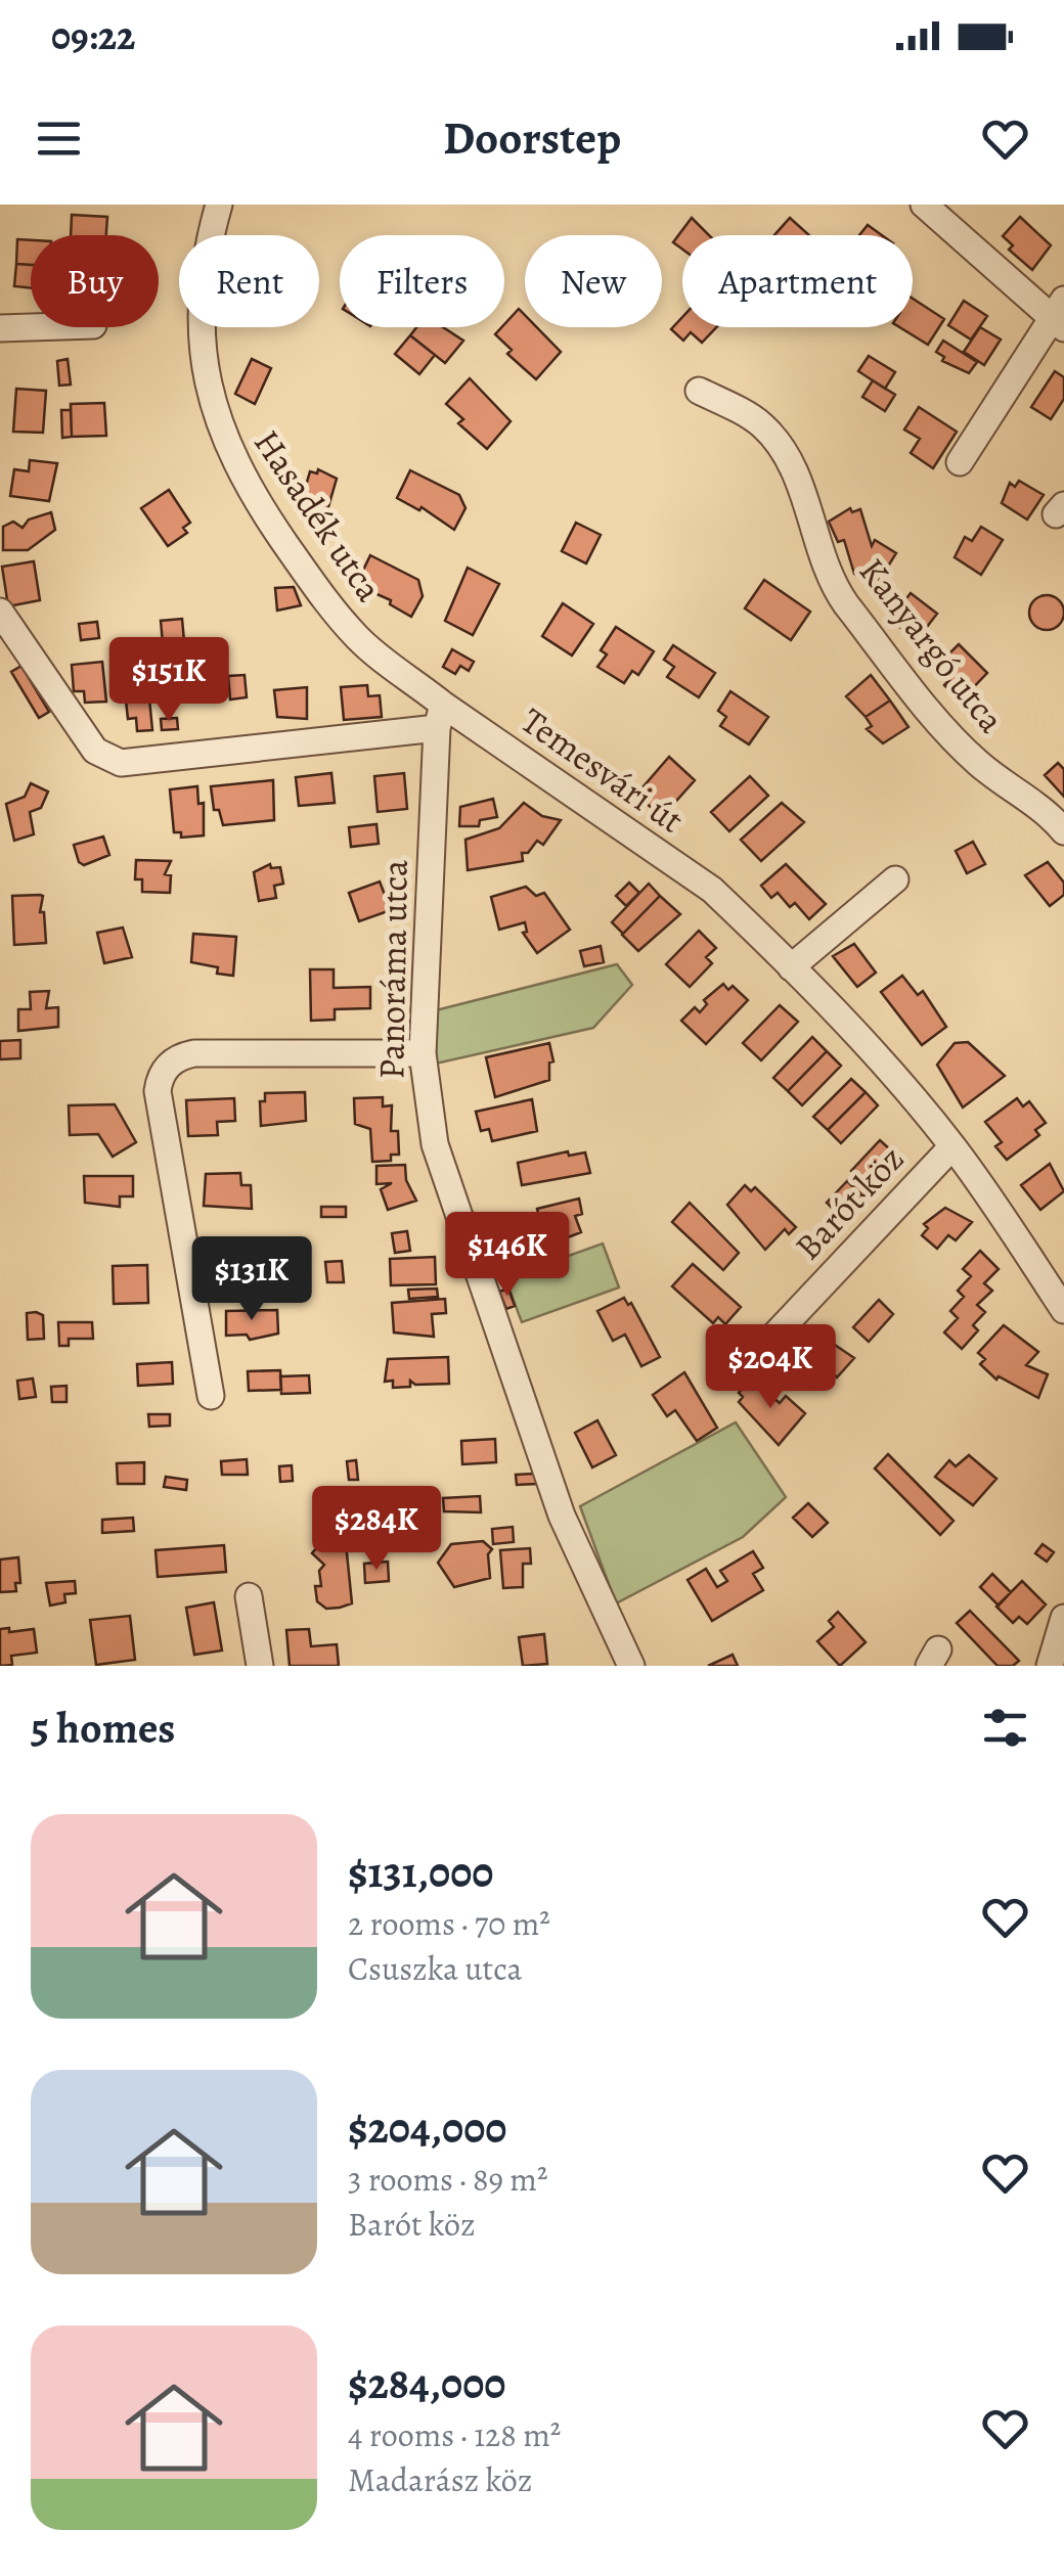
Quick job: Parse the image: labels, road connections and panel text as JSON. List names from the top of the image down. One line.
{"streets":{"street":["Hasadék utca","Kanyargó utca","Temesvári út","Panoráma utca","Barót köz"]},"crossings":[["Hasadék utca","Temesvári út"],["Hasadék utca","Panoráma utca"],["Temesvári út","Panoráma utca"],["Temesvári út","Barót köz"]],"page":{"status":"09:22","header":"Doorstep","chip":["Buy","Rent","Filters","New","Apartment"],"price":["$151K","$146K","$131K","$204K","$284K"],"heading":"5 homes","list":[{"name":"$131,000","note":"2 rooms · 70 m² · Csuszka utca"},{"name":"$204,000","note":"3 rooms · 89 m² · Barót köz"},{"name":"$284,000","note":"4 rooms · 128 m² · Madarász köz"}]}}
